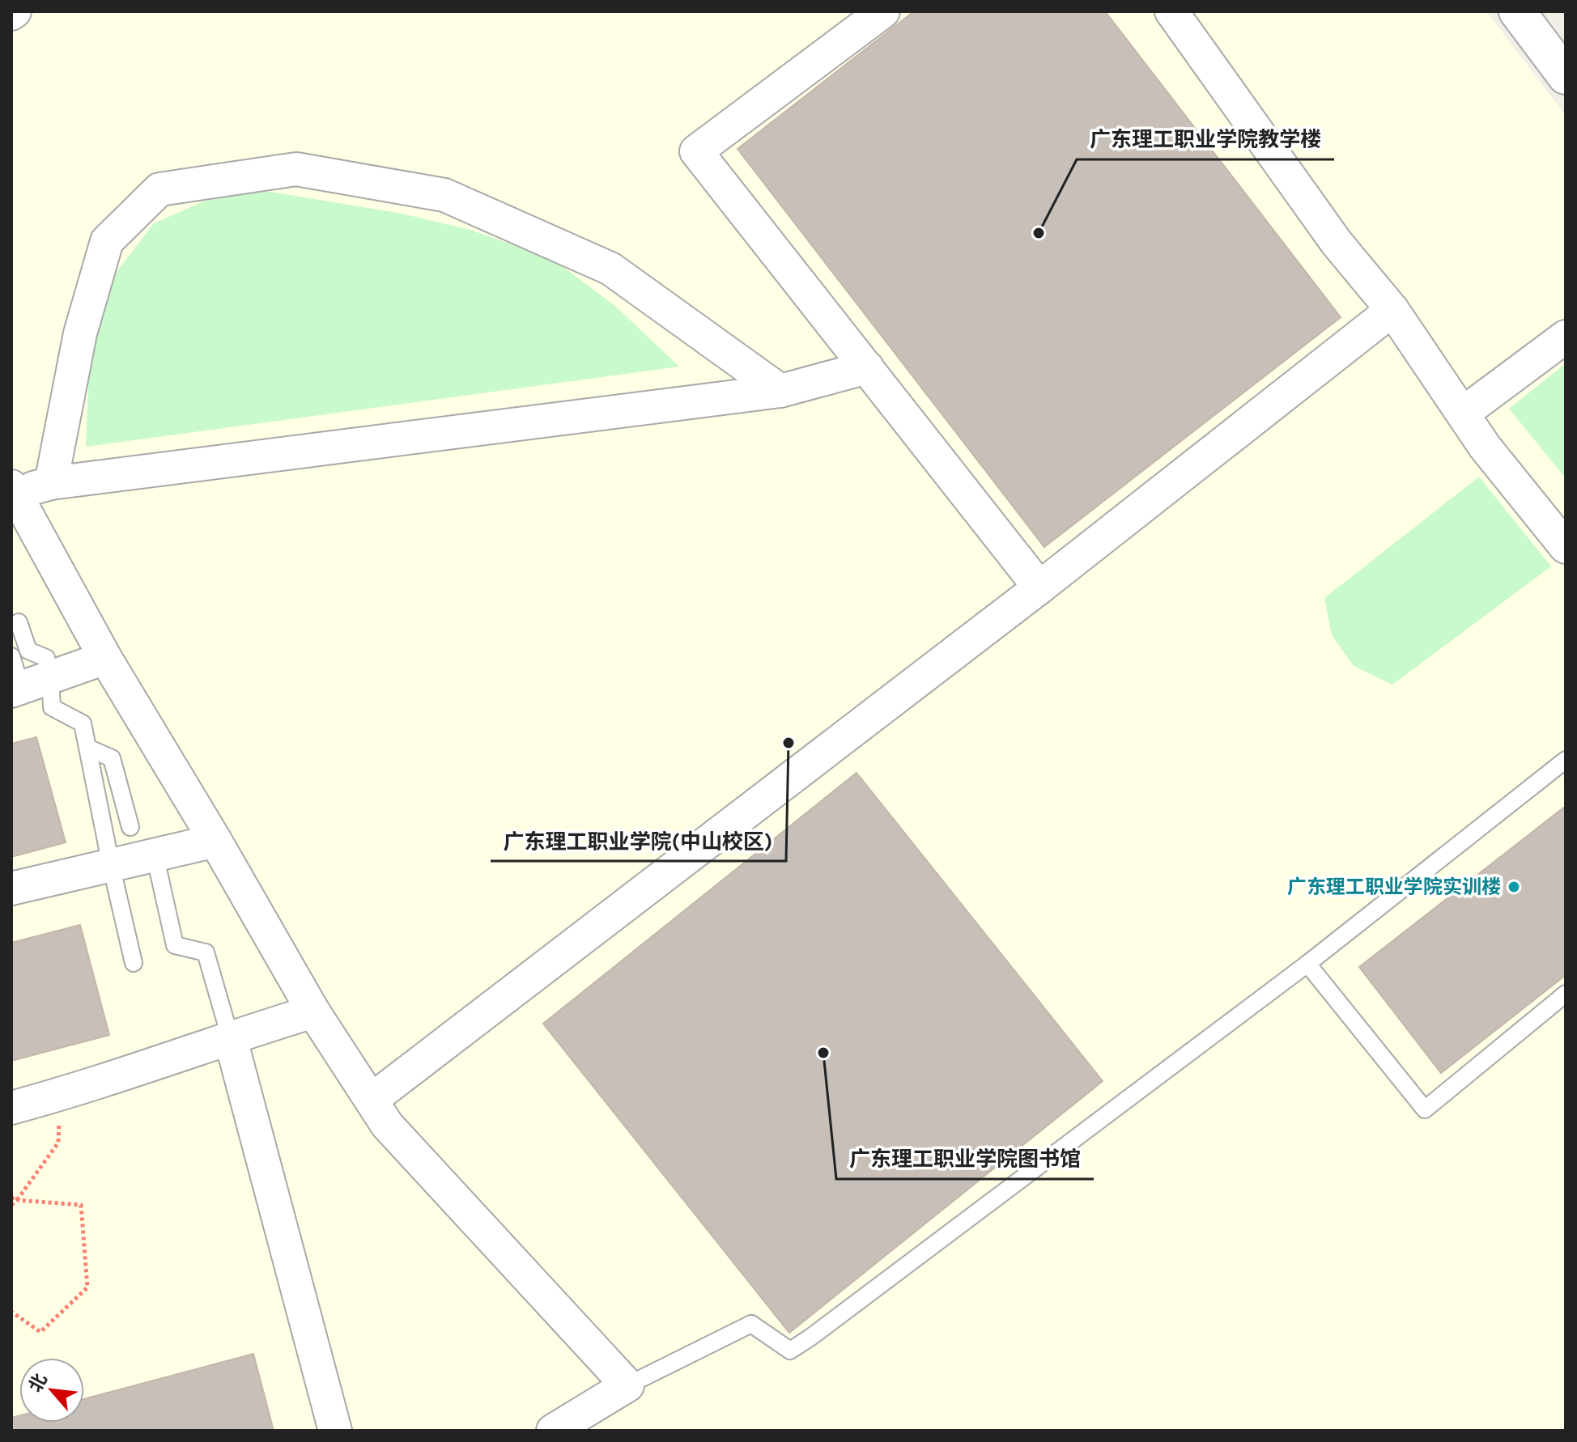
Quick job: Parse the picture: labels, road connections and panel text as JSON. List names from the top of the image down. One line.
{"places":["广东理工职业学院教学楼","广东理工职业学院(中山校区)","广东理工职业学院实训楼","广东理工职业学院图书馆"],"north":"top left"}
